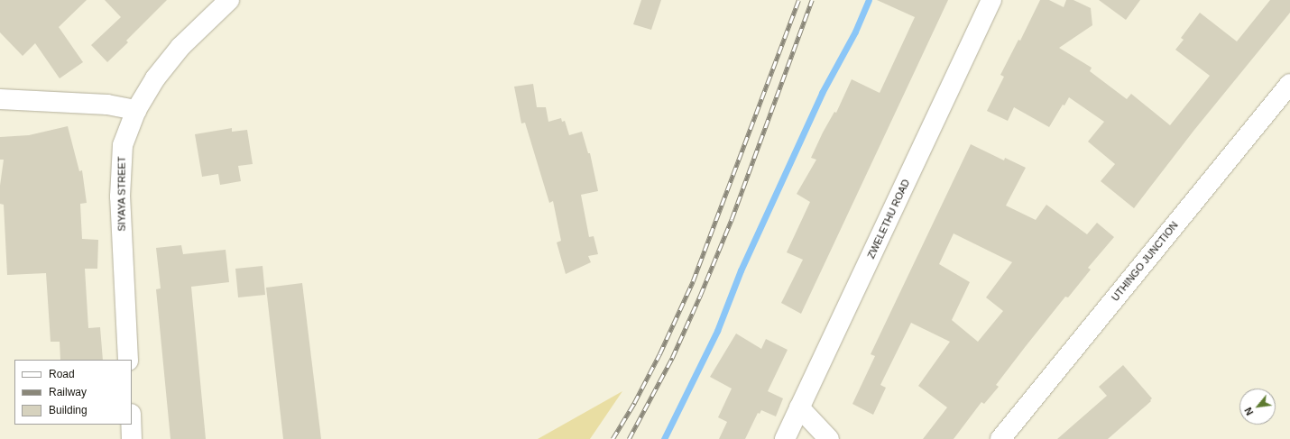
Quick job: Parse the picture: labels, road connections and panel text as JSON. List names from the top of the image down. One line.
{"streets":{"street":["SIYAYA STREET","ZWELETHU ROAD","UTHINGO JUNCTION"]},"legend":["Road","Railway","Building"],"north":"bottom left"}
